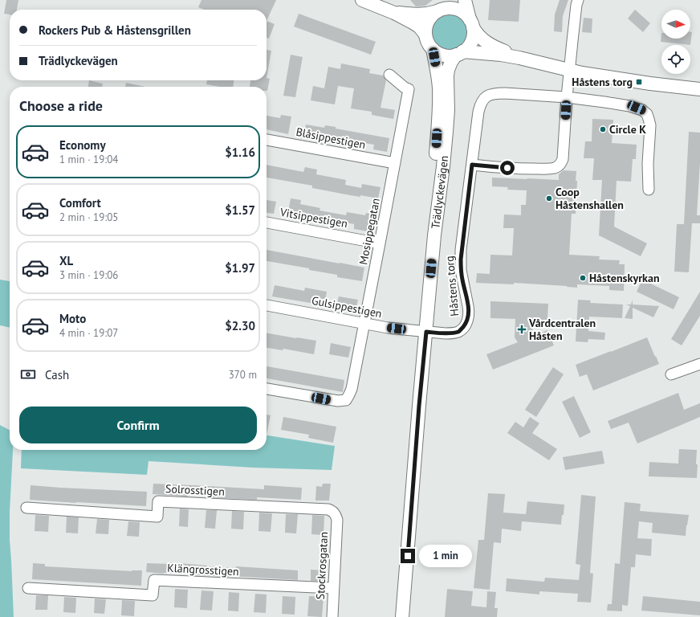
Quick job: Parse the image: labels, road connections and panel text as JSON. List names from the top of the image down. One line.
{"streets":{"street":["Blåsippestigen","Trädlyckevägen","Vitsippestigen","Mosippegatan","Håstens torg","Gulsippestigen","Solrosstigen","Stockrosgatan","Klängrosstigen"]},"crossings":[["Blåsippestigen","Mosippegatan"],["Trädlyckevägen","Håstens torg"],["Trädlyckevägen","Gulsippestigen"],["Vitsippestigen","Mosippegatan"],["Mosippegatan","Gulsippestigen"],["Håstens torg","Gulsippestigen"],["Solrosstigen","Stockrosgatan"],["Stockrosgatan","Klängrosstigen"]],"places":{"transit":["Håstens torg"],"other":["Circle K","Coop Håstenshallen","Håstenskyrkan"],"health":["Vårdcentralen Håsten"]},"north":"right","page":{"banner":["Rockers Pub & Håstensgrillen","Trädlyckevägen"],"heading":"Choose a ride","list":[{"name":"Economy","note":"1 min · 19:04","value":"$1.16"},{"name":"Comfort","note":"2 min · 19:05","value":"$1.57"},{"name":"XL","note":"3 min · 19:06","value":"$1.97"},{"name":"Moto","note":"4 min · 19:07","value":"$2.30"}],"pay":["Cash","370 m"],"buttons":"Confirm","bubble":"1 min"}}
